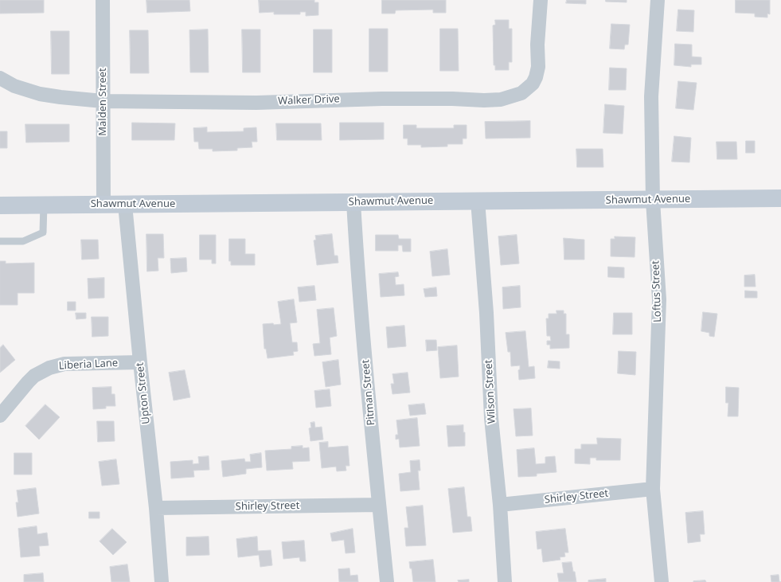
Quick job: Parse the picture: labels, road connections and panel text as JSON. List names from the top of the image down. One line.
{"streets":{"main road":["Shawmut Avenue"],"street":["Walker Drive","Malden Street","Loftus Street","Liberia Lane","Wilson Street","Pitman Street","Upton Street","Shirley Street"]},"crossings":[["Walker Drive","Malden Street"],["Malden Street","Shawmut Avenue"],["Shawmut Avenue","Loftus Street"],["Shawmut Avenue","Wilson Street"],["Shawmut Avenue","Pitman Street"],["Shawmut Avenue","Upton Street"],["Loftus Street","Shirley Street"],["Liberia Lane","Upton Street"],["Wilson Street","Shirley Street"],["Pitman Street","Shirley Street"],["Upton Street","Shirley Street"]]}
